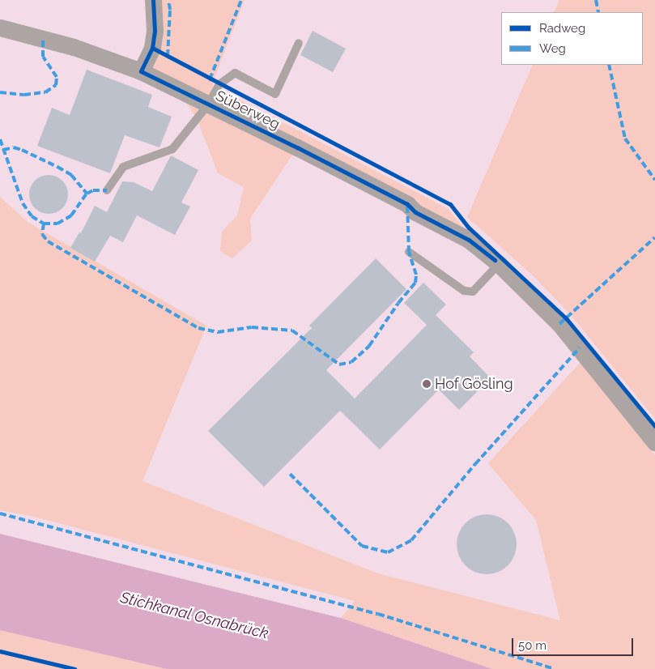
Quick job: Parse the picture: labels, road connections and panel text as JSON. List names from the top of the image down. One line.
{"streets":{"street":["Süberweg"]},"water":["Stichkanal Osnabrück"],"places":["Hof Gösling"],"legend":["Radweg","Weg"],"scale_bar":"50 m"}
